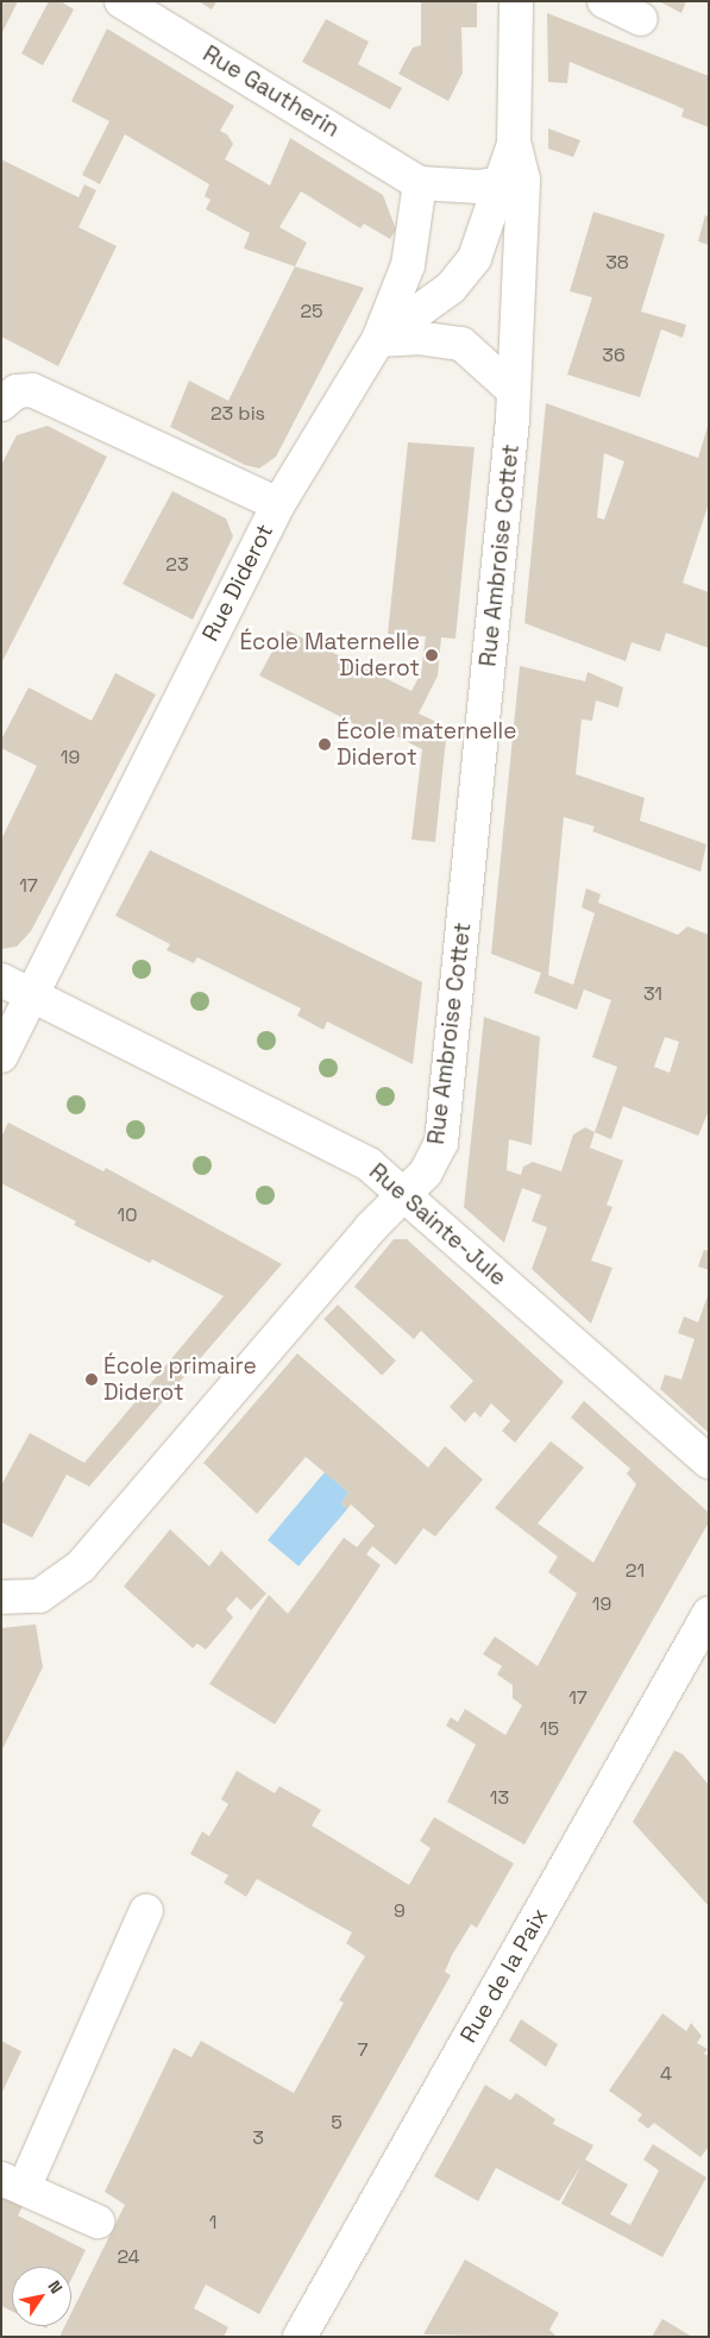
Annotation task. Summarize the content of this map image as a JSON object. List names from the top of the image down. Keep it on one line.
{"streets":{"street":["Rue Gautherin","Rue Ambroise Cottet","Rue Diderot","Rue Sainte-Jule","Rue de la Paix"]},"crossings":[["Rue Gautherin","Rue Ambroise Cottet"],["Rue Gautherin","Rue Diderot"],["Rue Ambroise Cottet","Rue Diderot"],["Rue Ambroise Cottet","Rue Sainte-Jule"],["Rue Diderot","Rue Sainte-Jule"]],"places":["École Maternelle Diderot","École maternelle Diderot","École primaire Diderot"],"house_numbers":["38","25","36","23 bis","23","19","17","31","10","21","19","17","15","13","9","7","4","5","3","1","24"],"north":"top right"}
